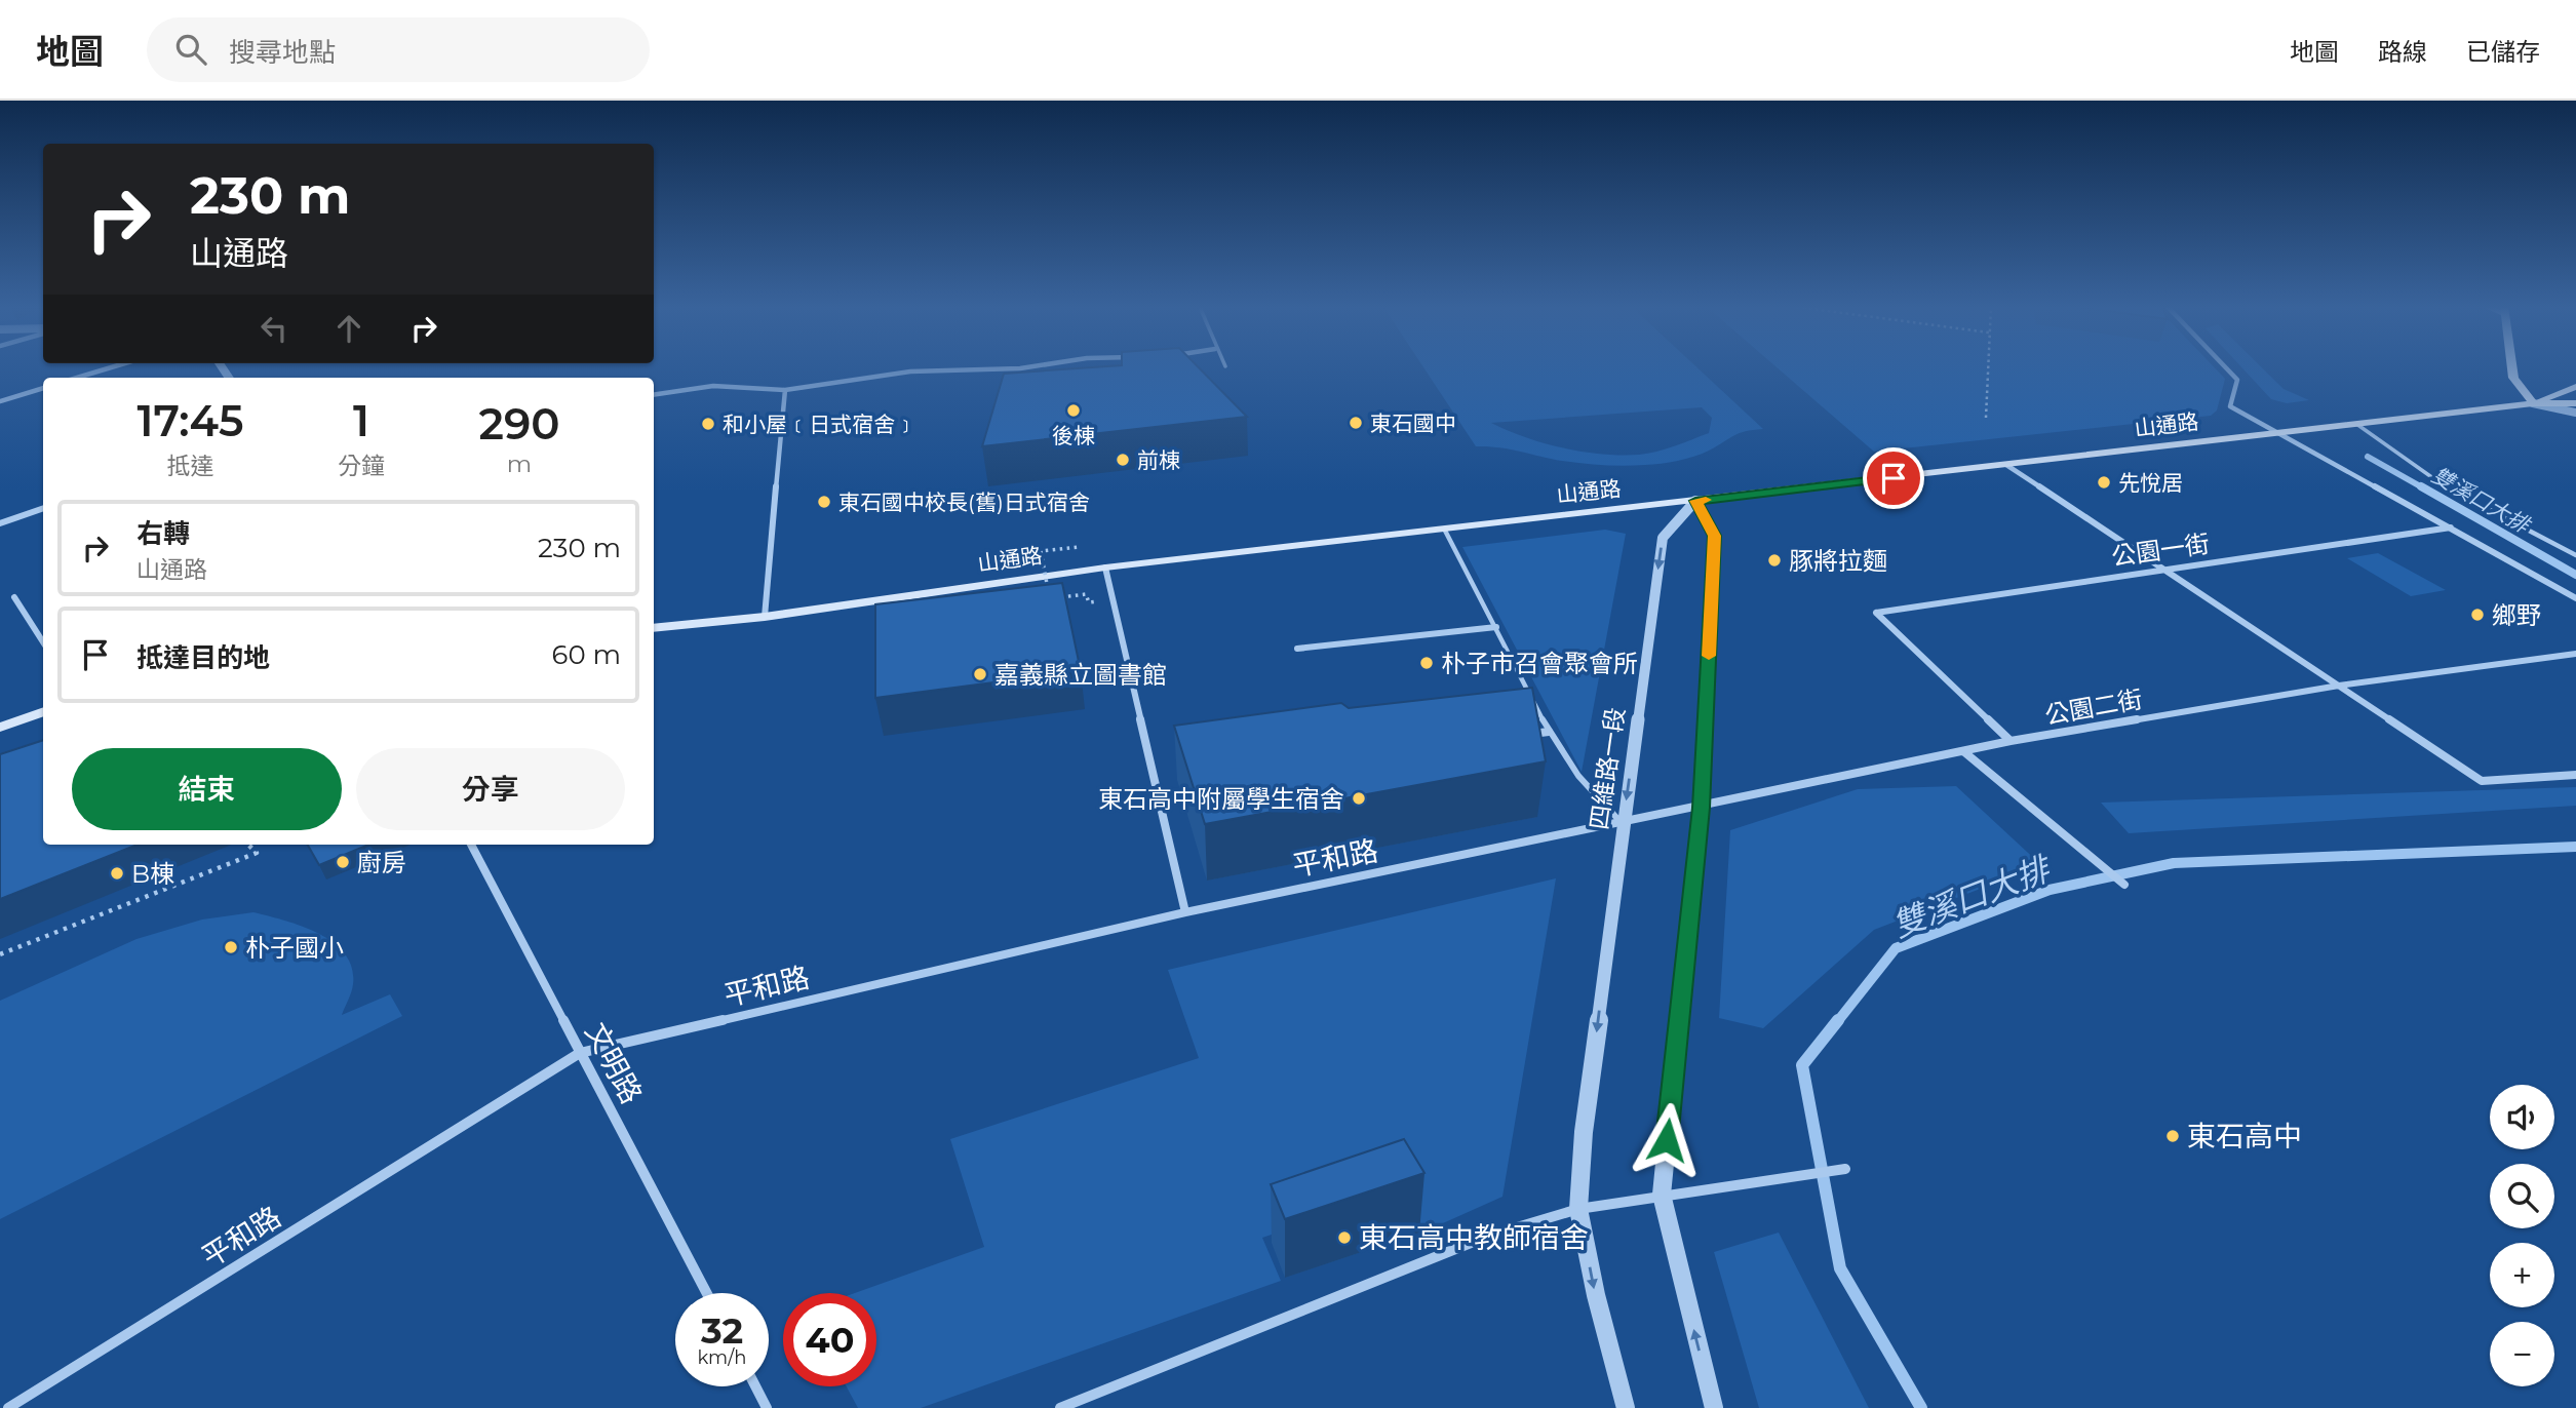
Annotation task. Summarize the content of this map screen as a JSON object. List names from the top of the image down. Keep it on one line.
{"streets":{"main road":["山通路"],"street":["公園一街","公園二街","四維路一段","平和路","文明路"]},"crossings":[["山通路","四維路一段"],["公園一街","公園二街"],["公園二街","四維路一段"],["公園二街","平和路"],["四維路一段","平和路"],["平和路","文明路"]],"water":["雙溪口大排"],"places":["後棟","東石國中","和小屋﹝日式宿舍﹞","前棟","先悅居","東石國中校長(舊)日式宿舍","豚將拉麵","鄉野","朴子市召會聚會所","嘉義縣立圖書館","東石高中附屬學生宿舍","廚房","B棟","朴子國小","東石高中","東石高中教師宿舍"],"page":{"header":"地圖","search":"搜尋地點","nav":["地圖","路線","已儲存"],"turn":["230 m","山通路"],"eta":["17:45","抵達","1","分鐘","290","m"],"list":[{"name":"右轉","note":"山通路","value":"230 m"},{"name":"抵達目的地","value":"60 m"}],"buttons":["結束","分享"],"map_buttons":["+","−"],"speed":"32 km/h","limit":"40"}}
